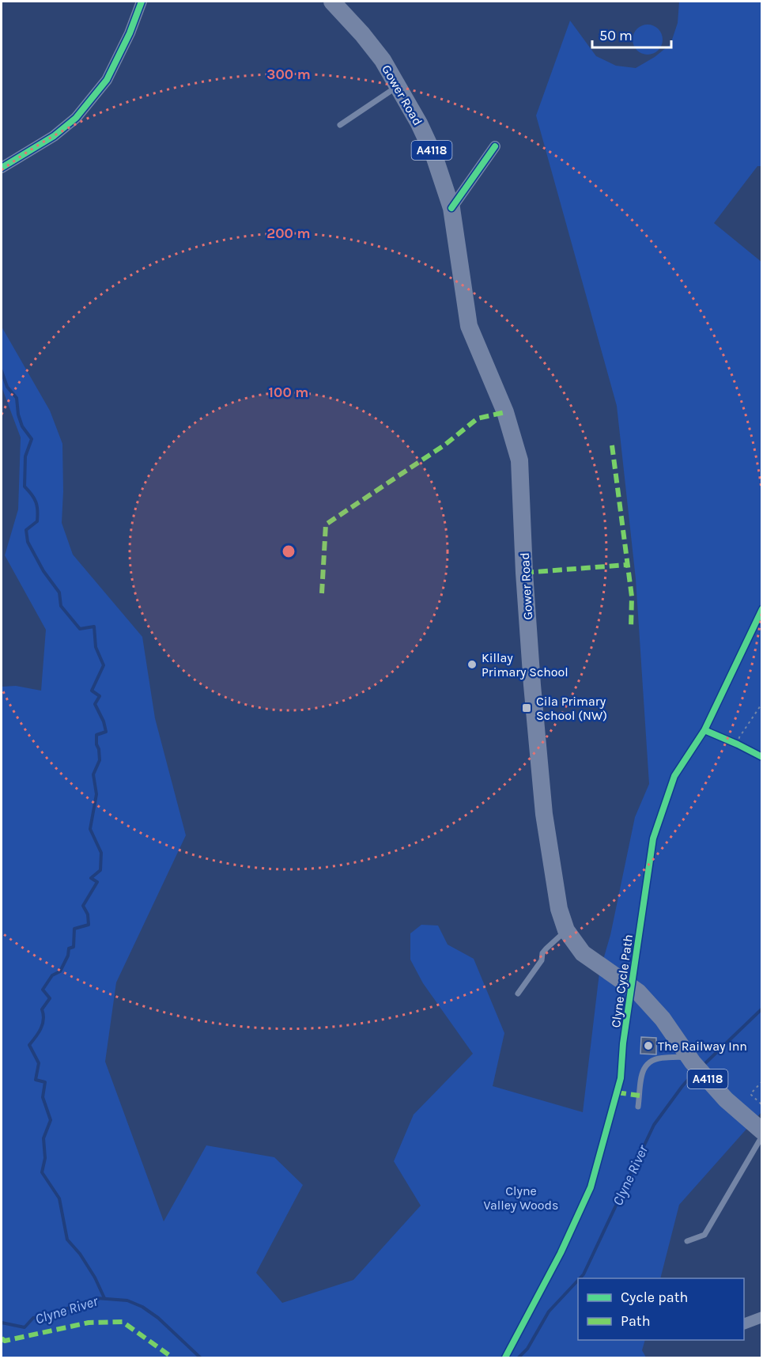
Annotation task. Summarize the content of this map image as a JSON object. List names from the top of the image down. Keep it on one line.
{"streets":{"main road":["Gower Road","A4118"],"cycle path":["Clyne Cycle Path"]},"water":["Clyne River"],"parks":["Clyne Valley Woods"],"places":{"other":["Killay Primary School","The Railway Inn"],"transit":["Cila Primary School (NW)"]},"legend":["Cycle path","Path"],"scale_bar":"50 m","rings":["300 m","200 m","100 m"]}
